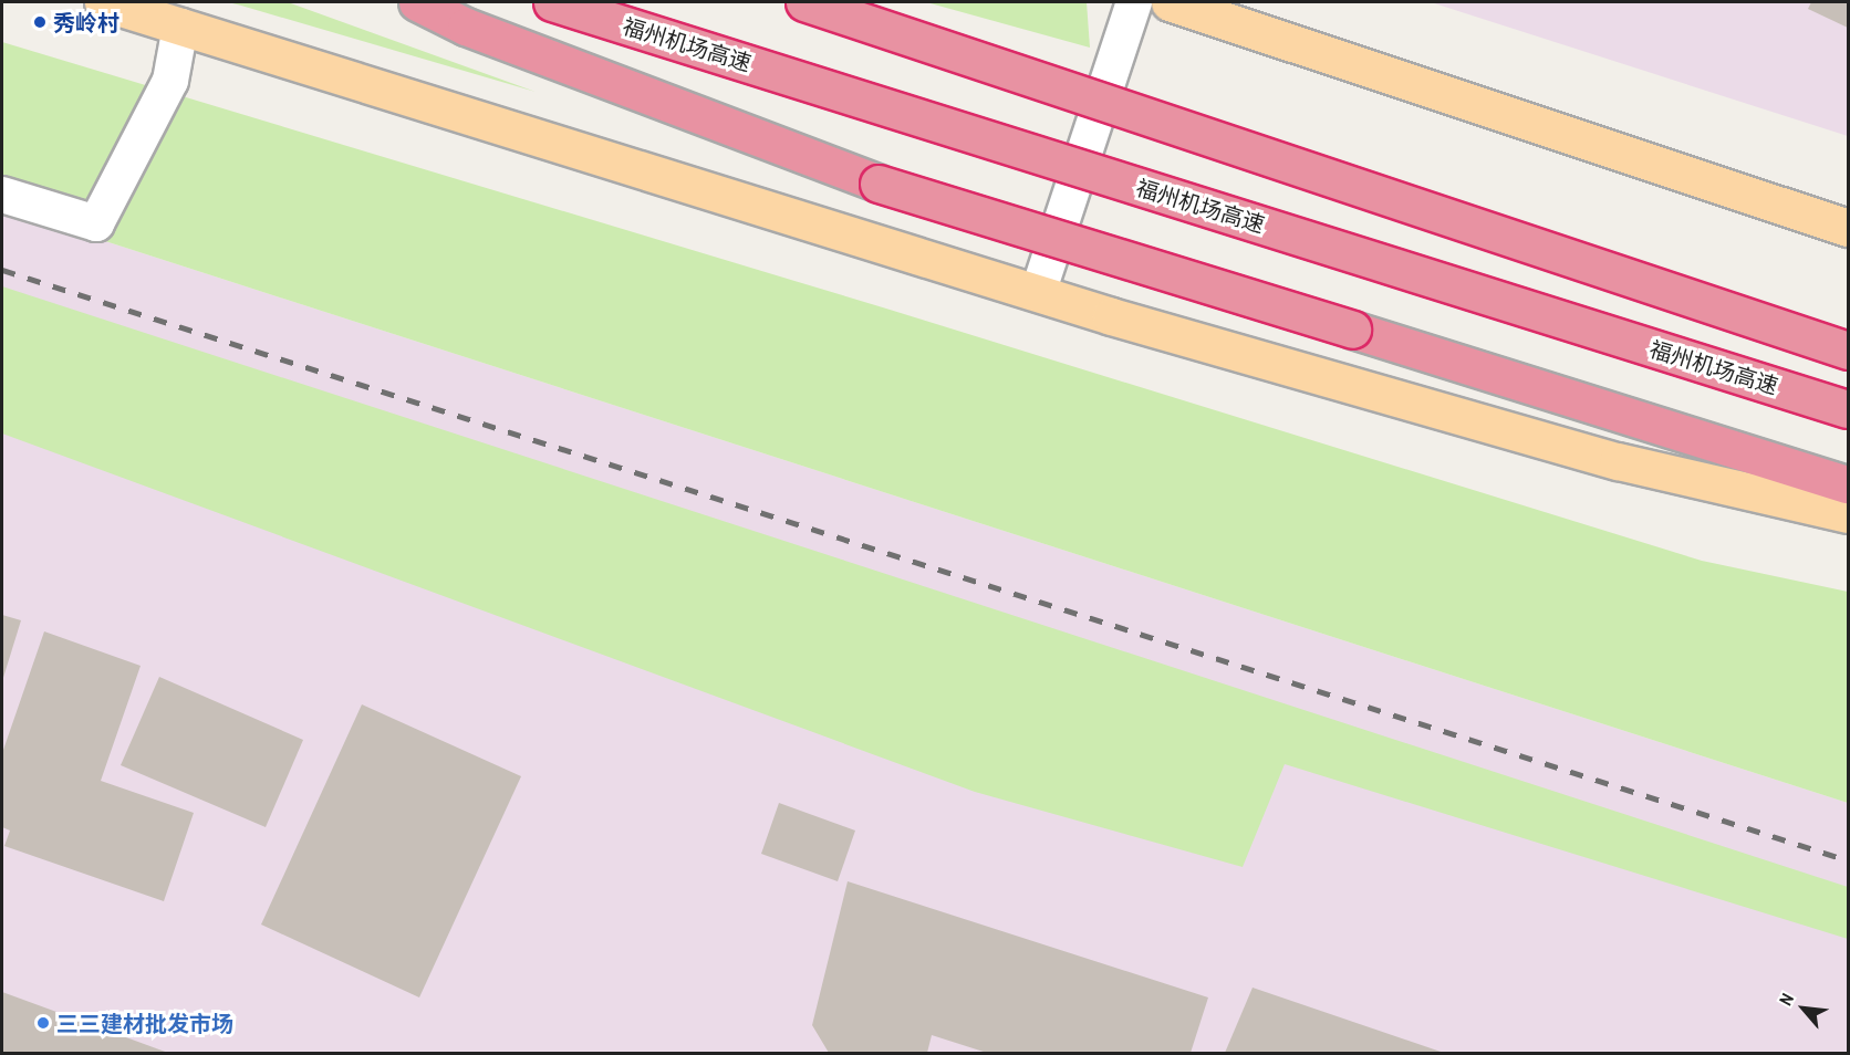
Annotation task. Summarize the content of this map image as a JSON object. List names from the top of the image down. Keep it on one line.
{"streets":{"highway":["福州机场高速"]},"places":["秀岭村","三三建材批发市场"],"north":"top left"}
